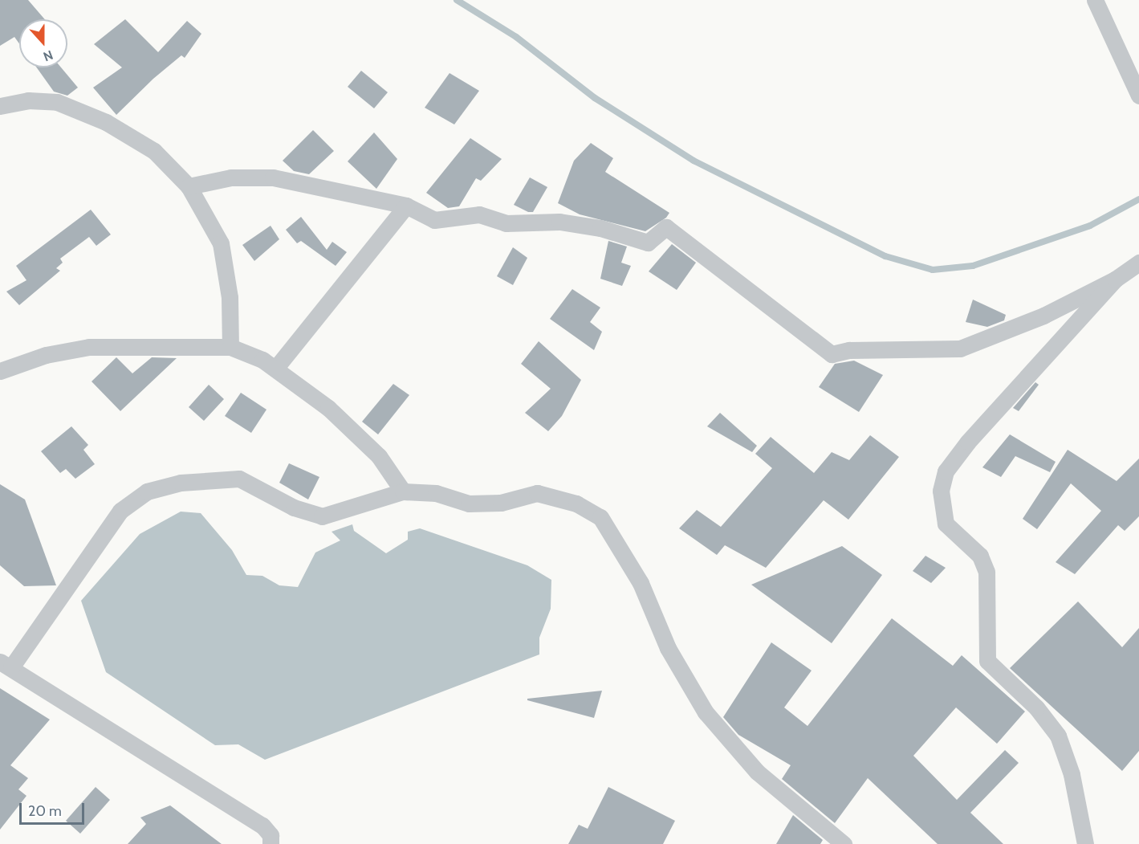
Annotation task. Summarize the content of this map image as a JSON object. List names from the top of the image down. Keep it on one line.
{"scale_bar":"20 m","north":"bottom"}
